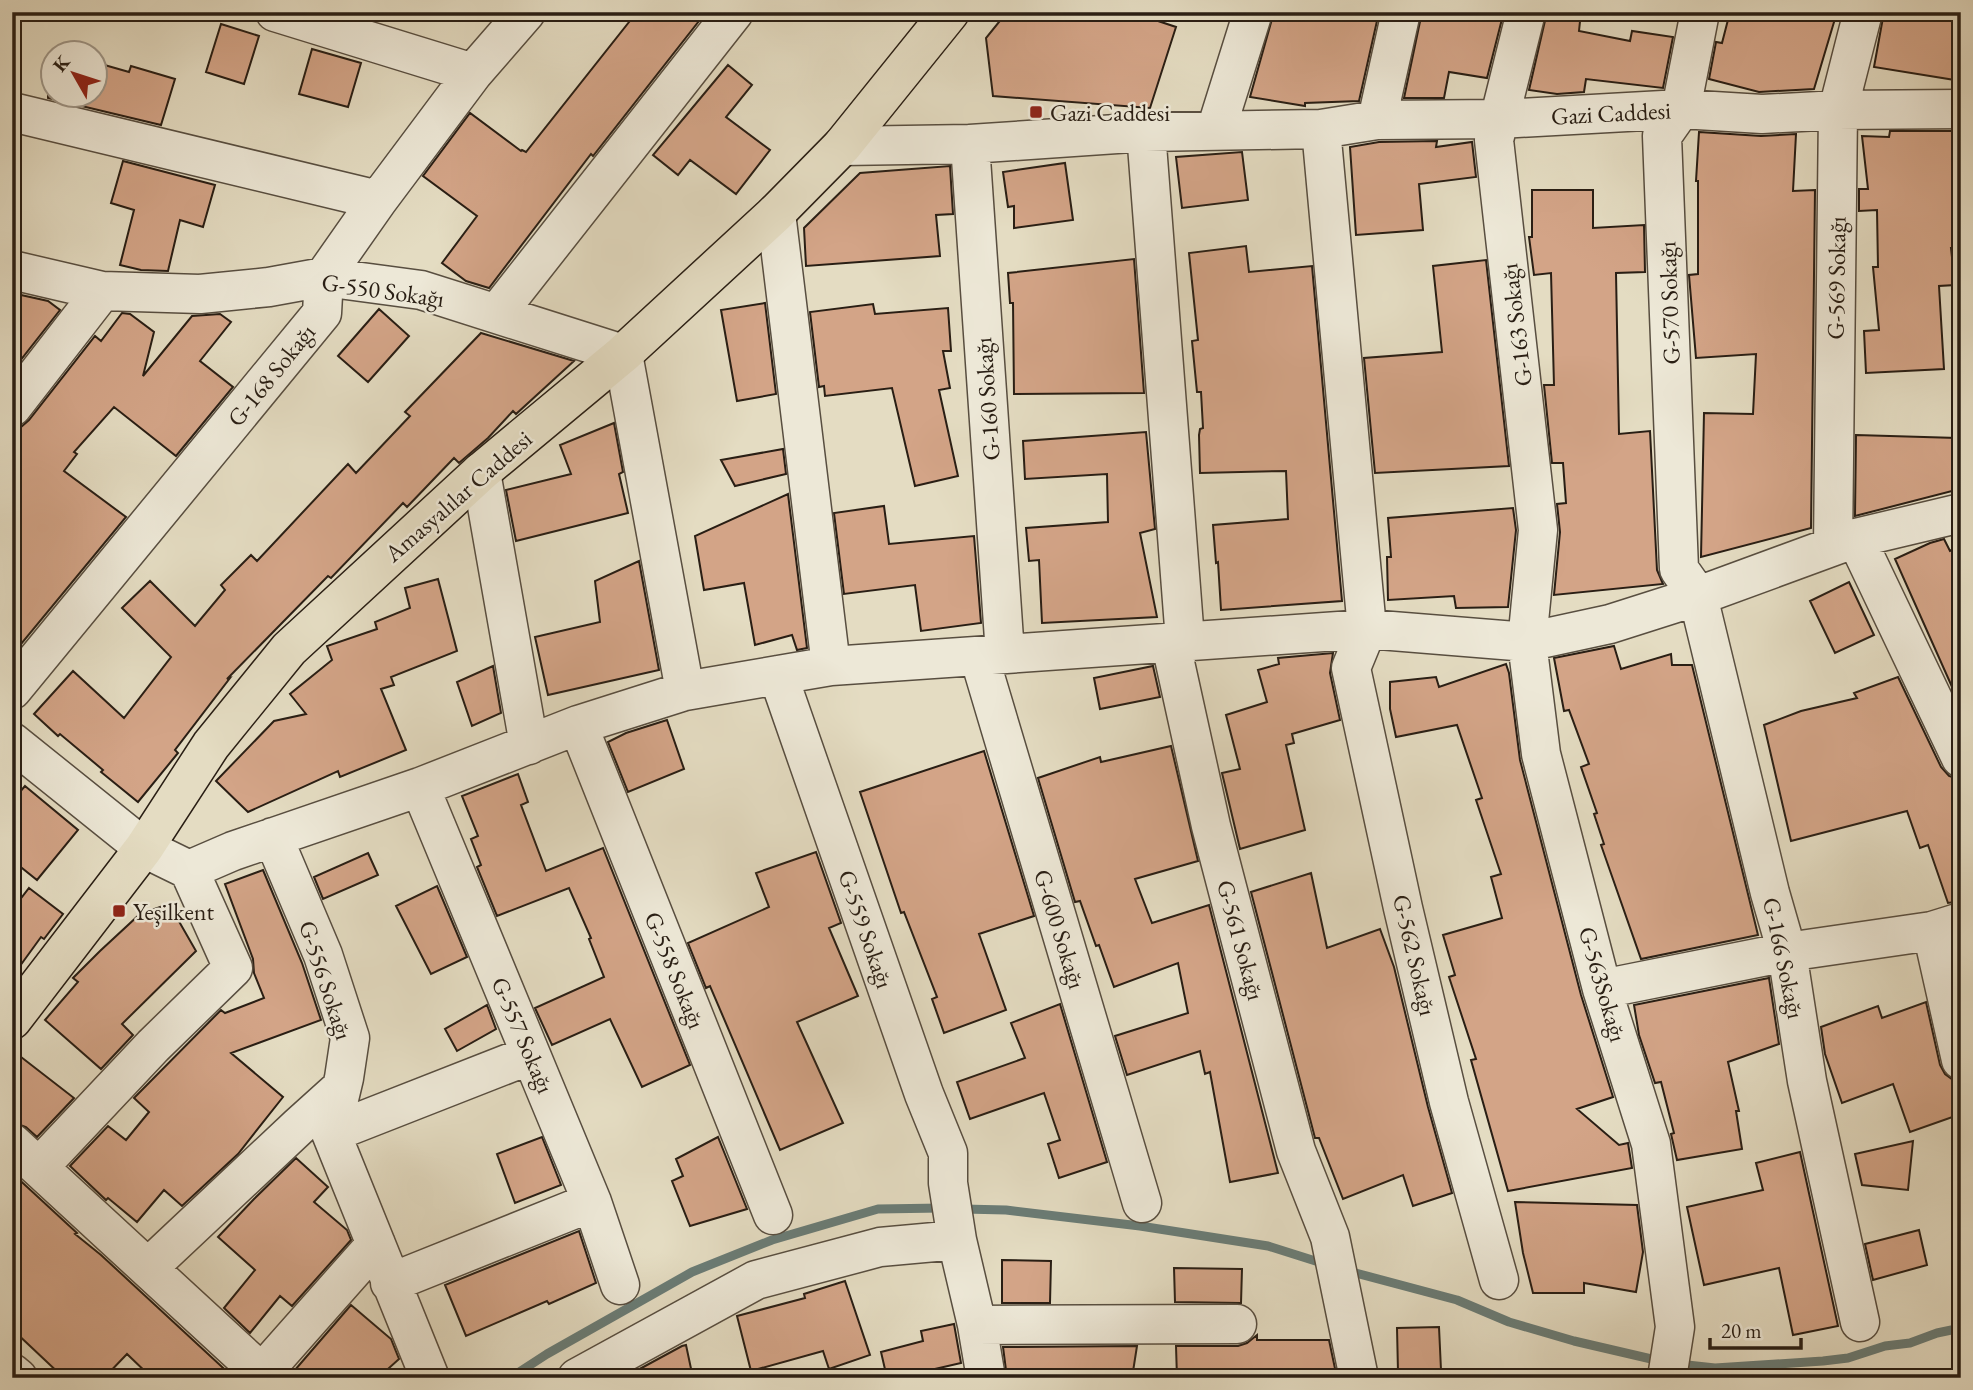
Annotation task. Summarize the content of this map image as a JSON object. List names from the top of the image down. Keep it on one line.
{"streets":{"main road":["Amasyalılar Caddesi"],"street":["Gazi Caddesi","G-569 Sokağı","G-550 Sokağı","G-570 Sokağı","G-163 Sokağı","G-168 Sokağı","G-160 Sokağı","G-559 Sokağı","G-600 Sokağı","G-561 Sokağı","G-562 Sokağı","G-166 Sokağı","G-558 Sokağı","G-556 Sokağı","G-563Sokağı","G-557 Sokağı"]},"crossings":[["Gazi Caddesi","G-569 Sokağı"],["Gazi Caddesi","G-570 Sokağı"],["Gazi Caddesi","G-163 Sokağı"],["Gazi Caddesi","G-160 Sokağı"],["Gazi Caddesi","Amasyalılar Caddesi"],["Gazi Caddesi","G-561 Sokağı"],["G-550 Sokağı","G-168 Sokağı"],["G-550 Sokağı","Amasyalılar Caddesi"],["G-570 Sokağı","G-166 Sokağı"],["G-163 Sokağı","G-563Sokağı"],["G-160 Sokağı","G-600 Sokağı"]],"places":{"transit":["Gazi Caddesi","Yeşilkent"]},"scale_bar":"20 m","north":"top left"}
